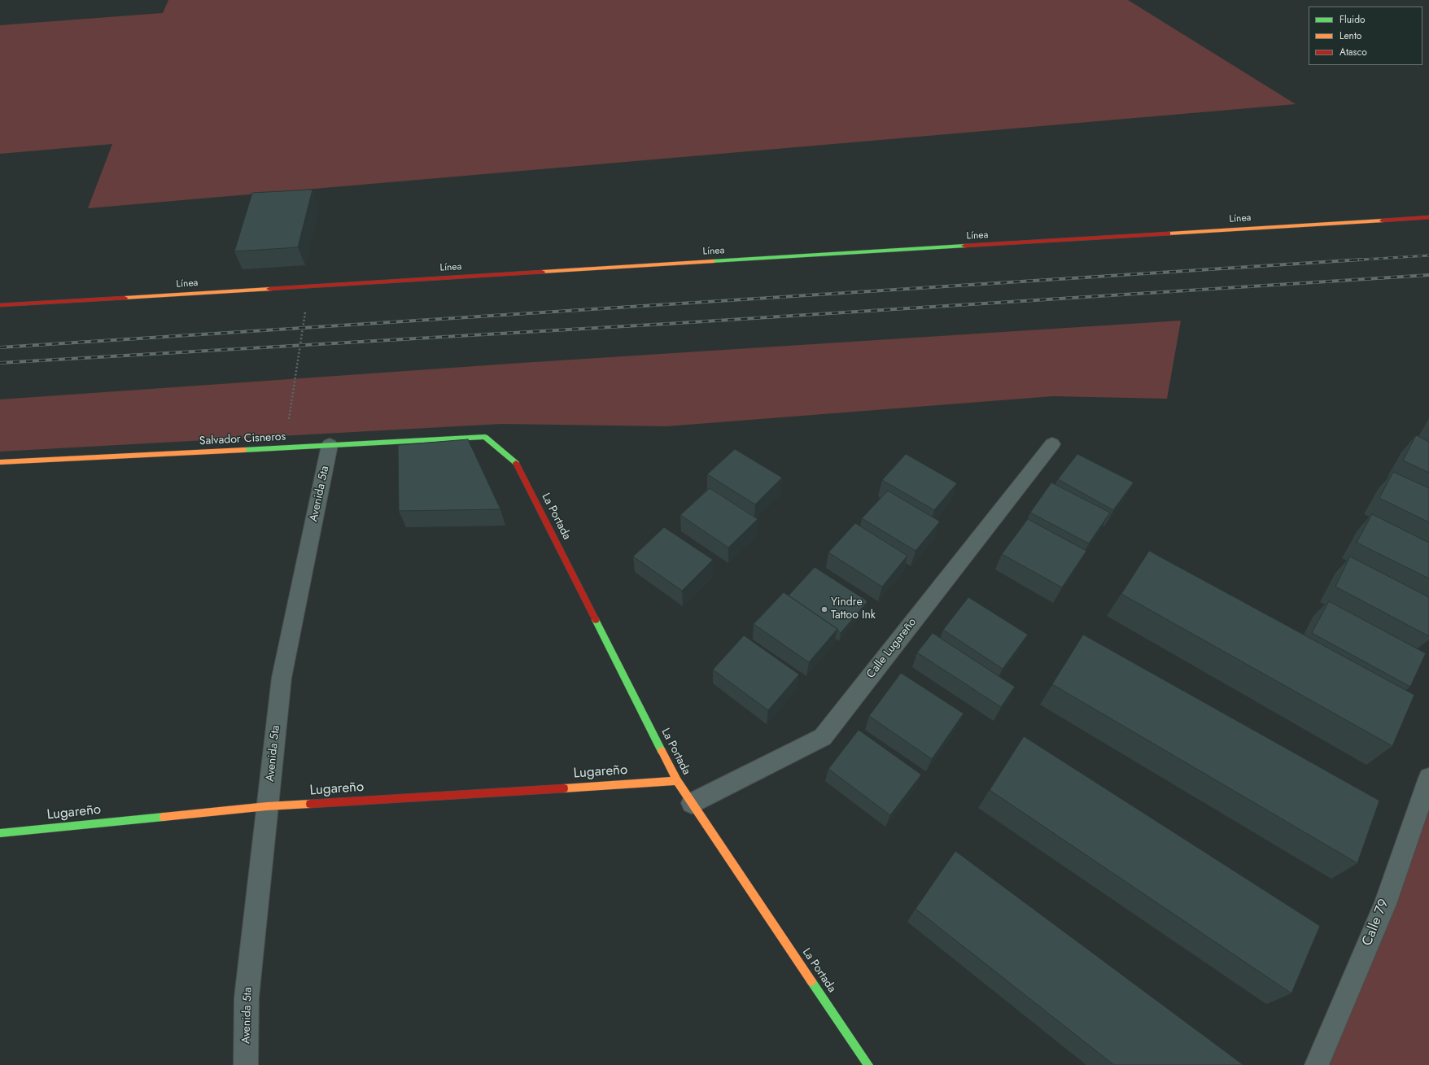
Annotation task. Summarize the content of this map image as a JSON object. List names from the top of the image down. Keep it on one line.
{"streets":{"street":["Línea","Salvador Cisneros","Avenida 5ta","La Portada","Calle Lugareño","Lugareño","Calle 79"]},"crossings":[["Salvador Cisneros","Avenida 5ta"],["Salvador Cisneros","La Portada"],["Avenida 5ta","Lugareño"],["La Portada","Calle Lugareño"],["La Portada","Lugareño"]],"places":["Yindre Tattoo Ink"],"legend":["Fluido","Lento","Atasco"]}
